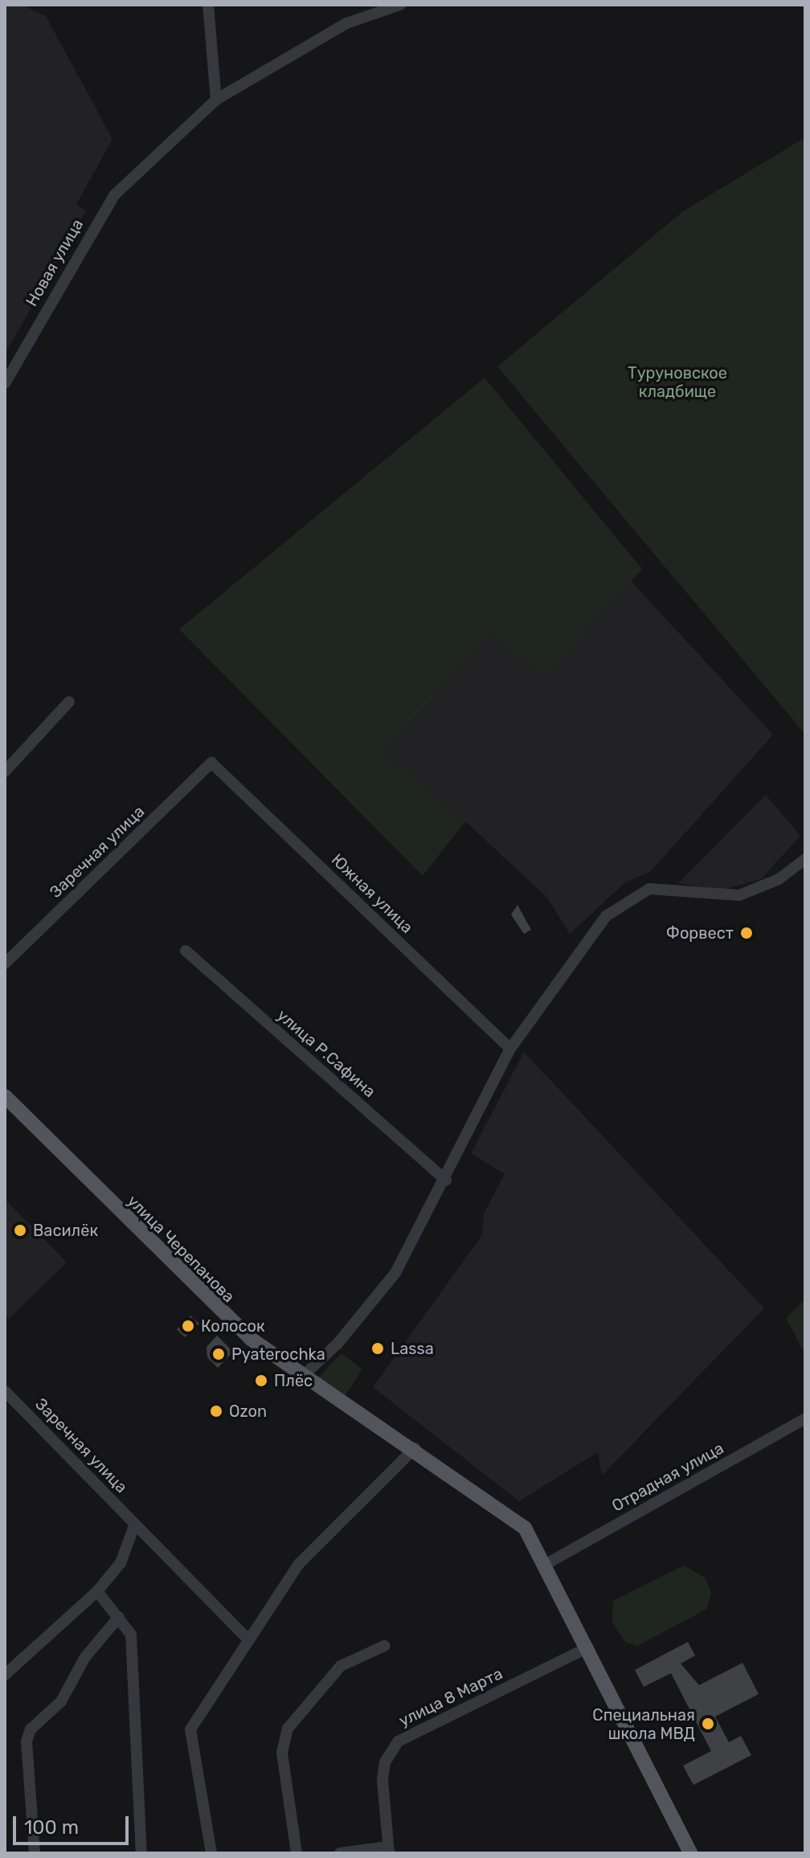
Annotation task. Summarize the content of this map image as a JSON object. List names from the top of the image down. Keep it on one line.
{"streets":{"main road":["улица Черепанова"],"street":["Новая улица","Заречная улица","Южная улица","улица Р.Сафина","Отрадная улица","улица 8 Марта"]},"crossings":[["Заречная улица","Южная улица"],["улица Черепанова","Отрадная улица"],["улица Черепанова","улица 8 Марта"]],"parks":["Туруновское кладбище"],"places":["Форвест","Василёк","Колосок","Lassa","Pyaterochka","Плёс","Ozon","Специальная школа МВД"],"scale_bar":"100 m"}
